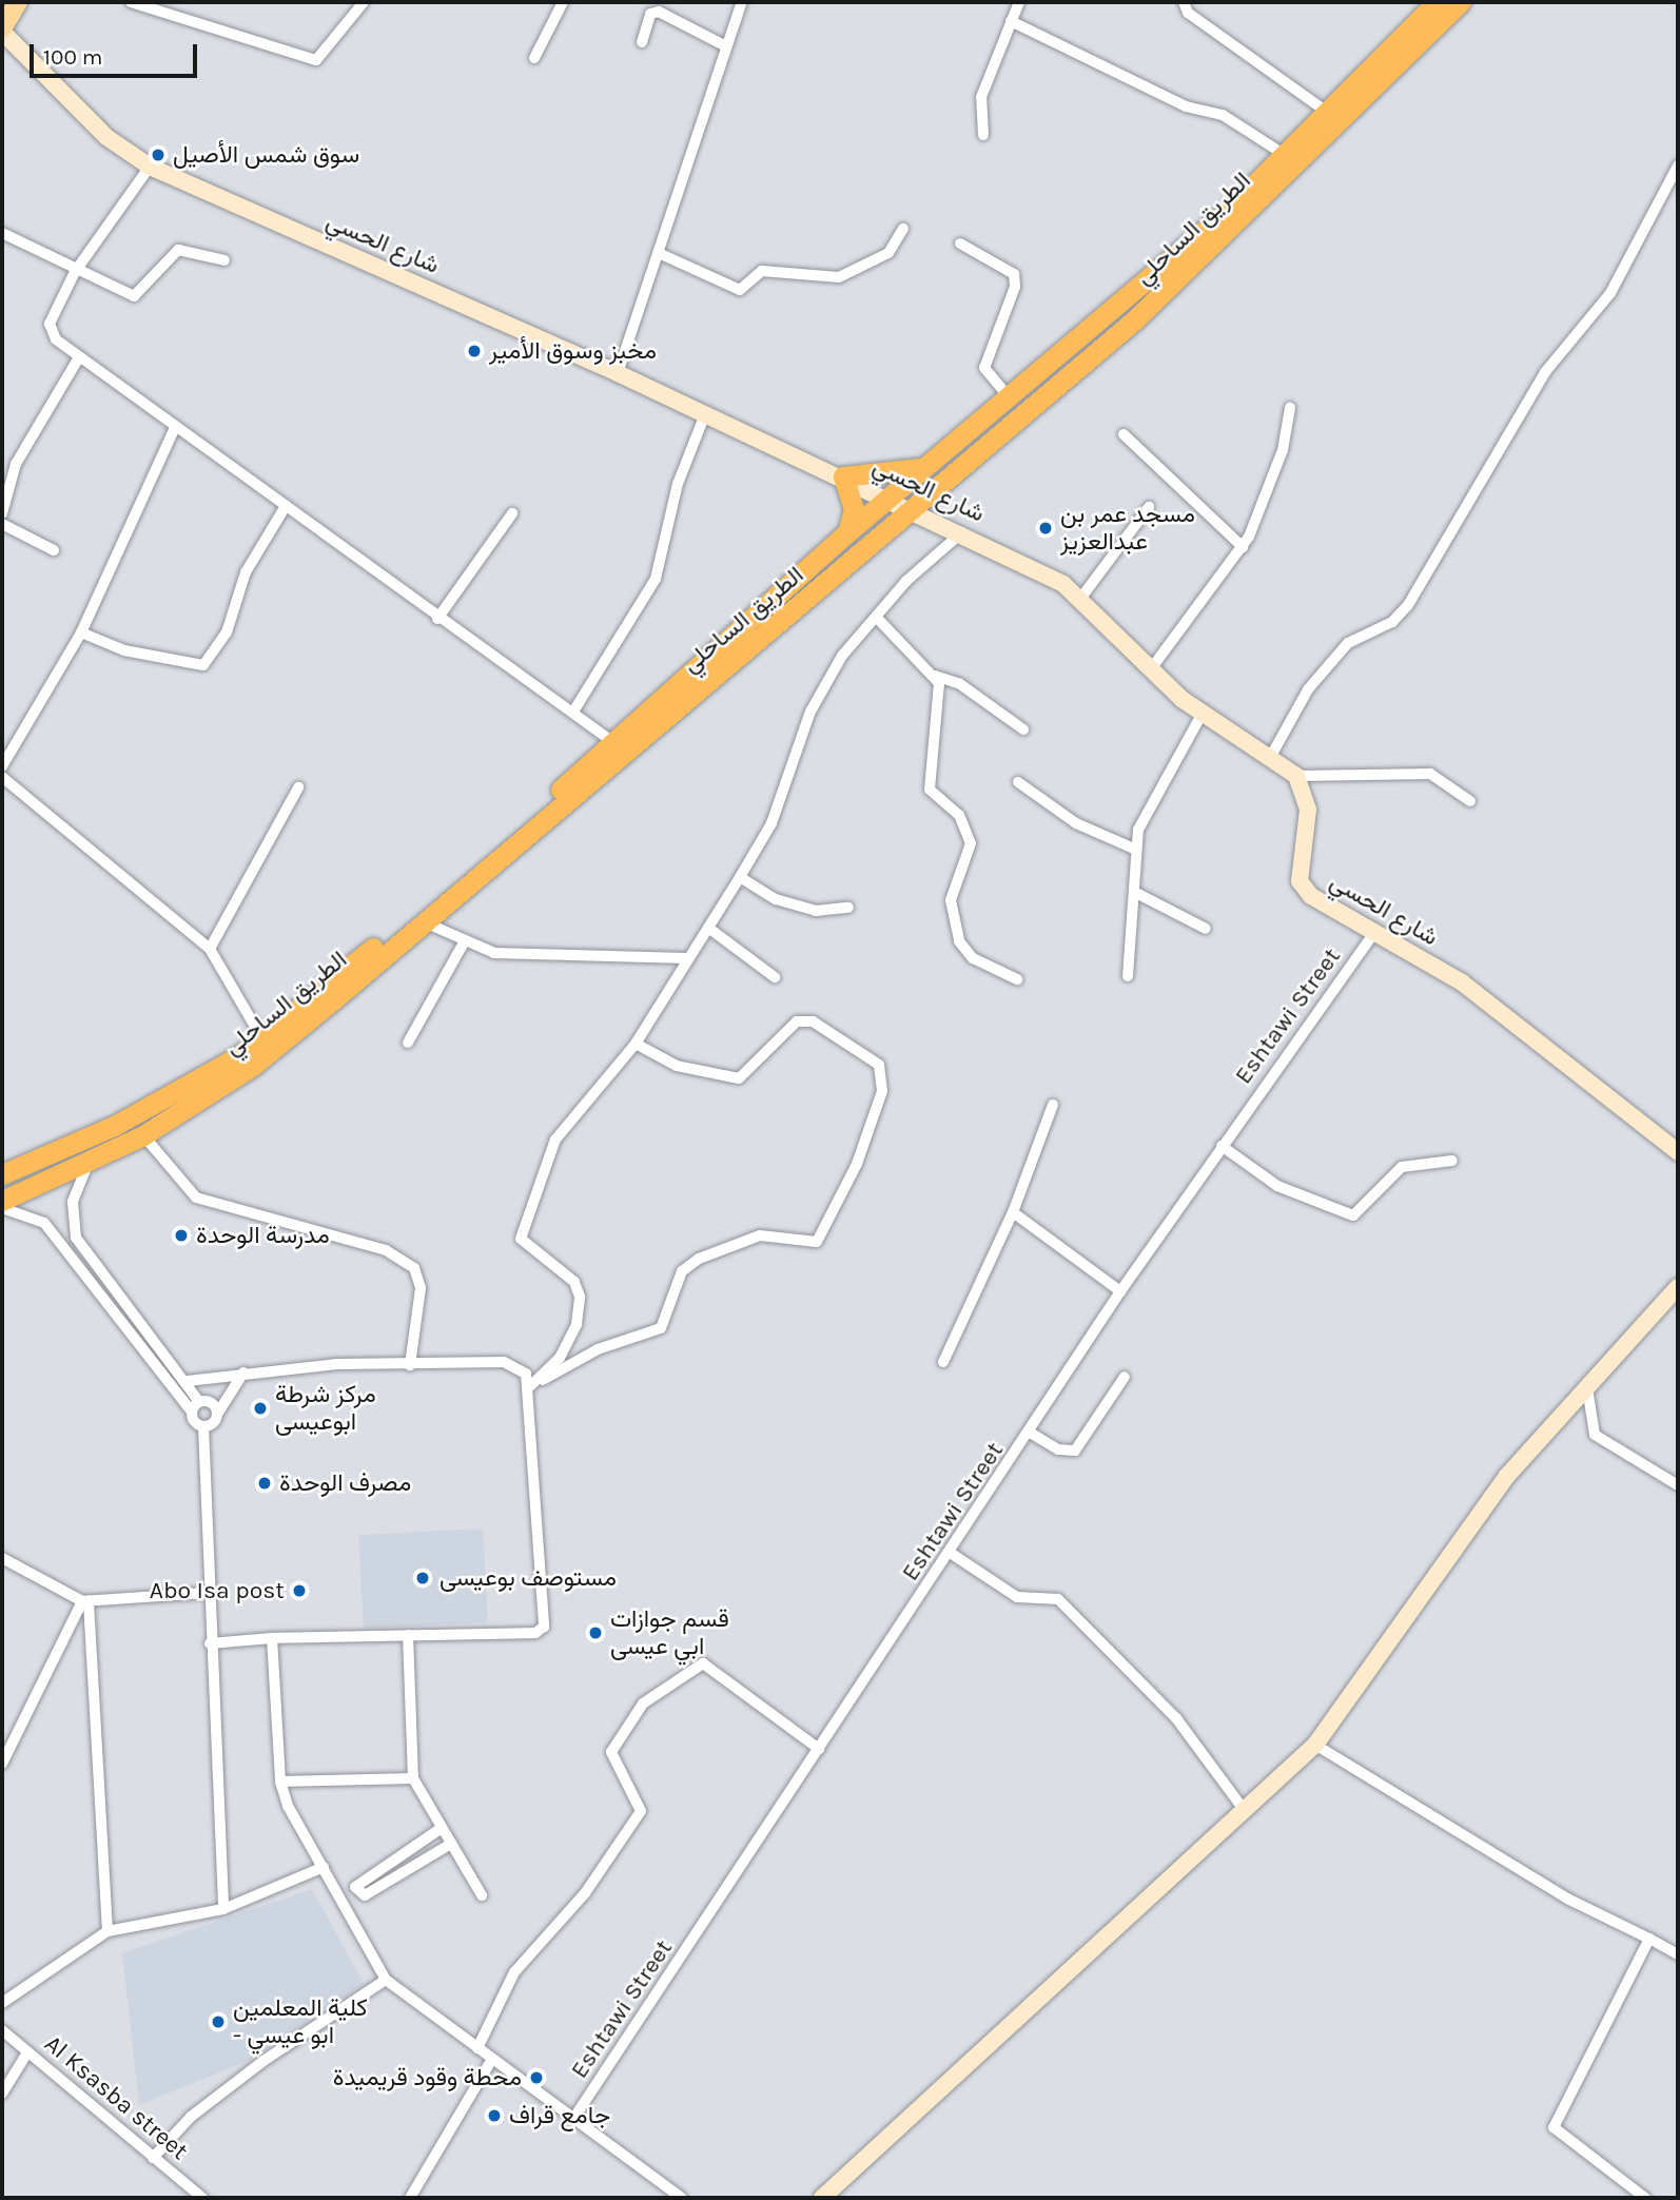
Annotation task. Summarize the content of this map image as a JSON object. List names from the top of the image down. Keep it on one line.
{"streets":{"highway":["الطريق الساحلي"],"street":["شارع الحسي","Eshtawi Street","Al Ksasba street"]},"crossings":[["الطريق الساحلي","شارع الحسي"],["شارع الحسي","Eshtawi Street"]],"places":["سوق شمس الأصيل","مخبز وسوق الأمير","مسجد عمر بن عبدالعزيز","مدرسة الوحدة","مركز شرطة ابوعيسى","مصرف الوحدة","مستوصف بوعيسى","Abo Isa post","قسم جوازات ابي عيسى","كلية المعلمين - ابو عيسي","محطة وقود قريميدة","جامع قراف"],"scale_bar":"100 m"}
